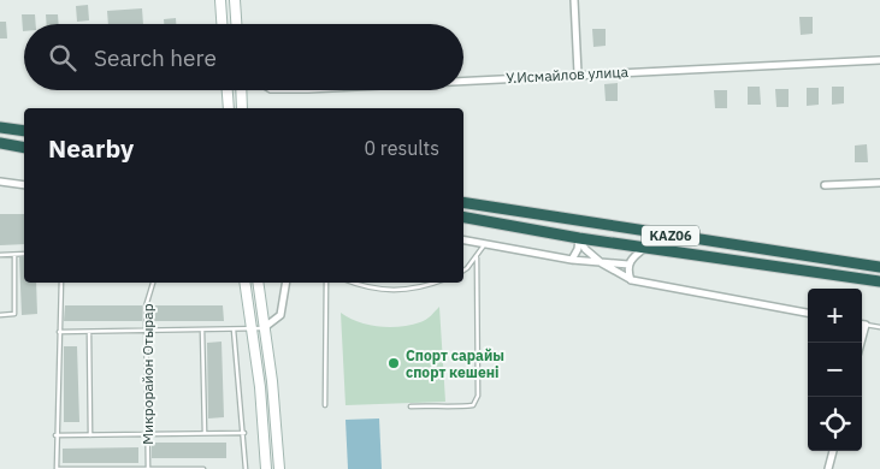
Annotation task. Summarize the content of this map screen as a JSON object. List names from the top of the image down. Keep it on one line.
{"streets":{"highway":["KАZ06"],"street":["У.Исмайлов улица"],"lane":["Микрорайон Отырар"]},"places":["Спорт сарайы спорт кешені"],"page":{"search":"Search here","heading":["Nearby","0 results"],"map_buttons":["+","−"]}}
